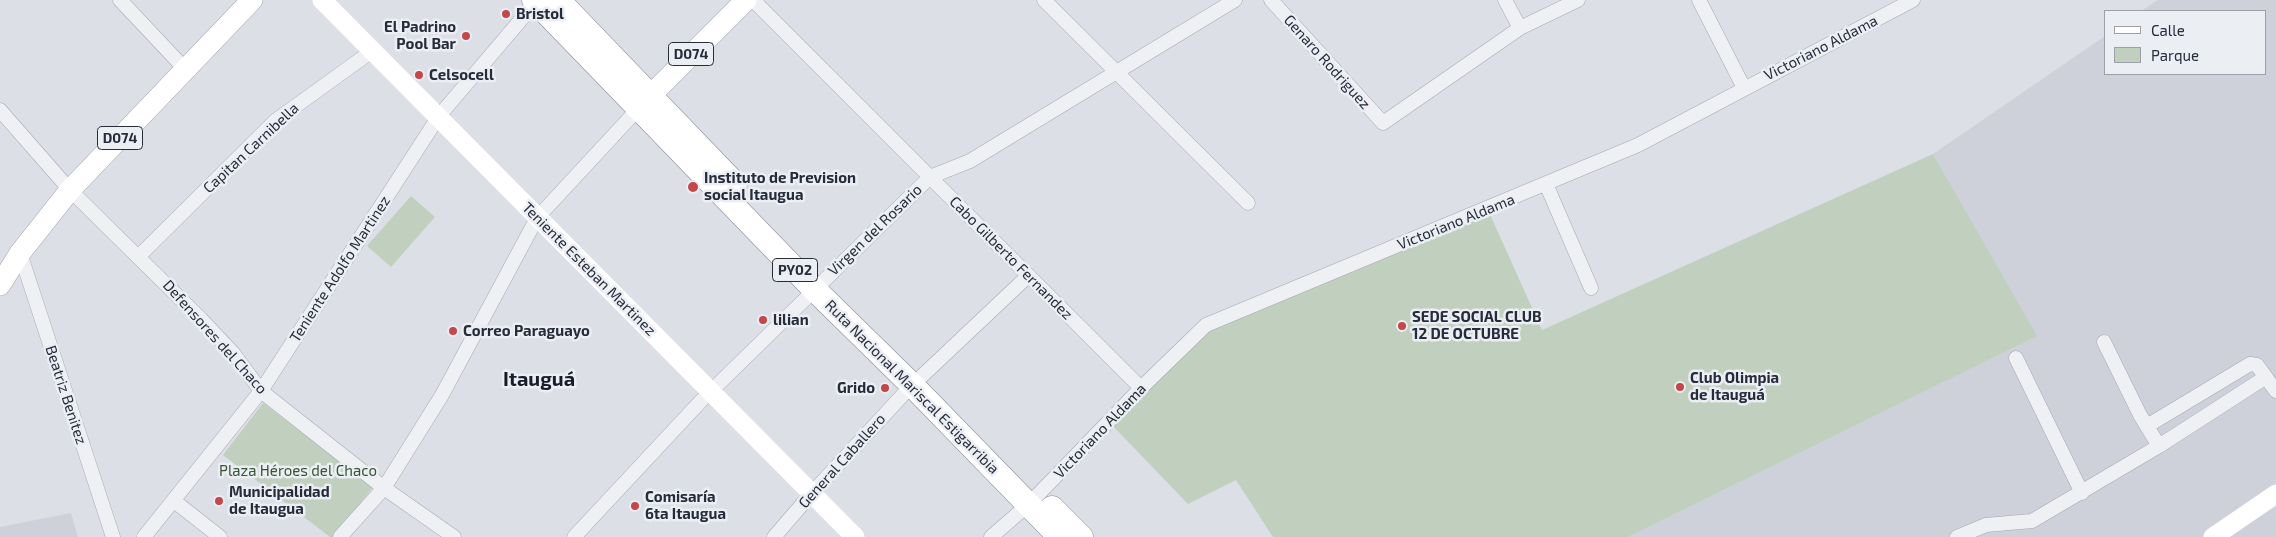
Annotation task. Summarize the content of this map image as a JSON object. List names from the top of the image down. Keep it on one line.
{"streets":{"highway":["PY02","Ruta Nacional Mariscal Estigarribia"],"main road":["D074"],"street":["Victoriano Aldama","Genaro Rodriguez","Capitan Carnibella","Virgen del Rosario","Cabo Gilberto Fernandez","Teniente Adolfo Martinez","Teniente Esteban Martinez","Defensores del Chaco","Beatriz Benitez","General Caballero"]},"crossings":[["Victoriano Aldama","Cabo Gilberto Fernandez"],["Victoriano Aldama","Ruta Nacional Mariscal Estigarribia"],["D074","Defensores del Chaco"],["D074","Ruta Nacional Mariscal Estigarribia"],["D074","Beatriz Benitez"],["Capitan Carnibella","Teniente Esteban Martinez"],["Capitan Carnibella","Defensores del Chaco"],["Virgen del Rosario","Cabo Gilberto Fernandez"],["Virgen del Rosario","Teniente Esteban Martinez"],["Virgen del Rosario","Ruta Nacional Mariscal Estigarribia"],["Cabo Gilberto Fernandez","General Caballero"],["Teniente Adolfo Martinez","Teniente Esteban Martinez"],["Teniente Adolfo Martinez","Defensores del Chaco"],["Teniente Adolfo Martinez","Ruta Nacional Mariscal Estigarribia"],["Teniente Esteban Martinez","General Caballero"],["Ruta Nacional Mariscal Estigarribia","General Caballero"]],"districts":["Itauguá"],"parks":["Plaza Héroes del Chaco"],"places":["Bristol","El Padrino Pool Bar","Celsocell","Instituto de Prevision social Itaugua","lilian","SEDE SOCIAL CLUB 12 DE OCTUBRE","Correo Paraguayo","Club Olimpia de Itauguá","Grido","Municipalidad de Itaugua","Comisaría 6ta Itaugua"],"legend":["Calle","Parque"]}
